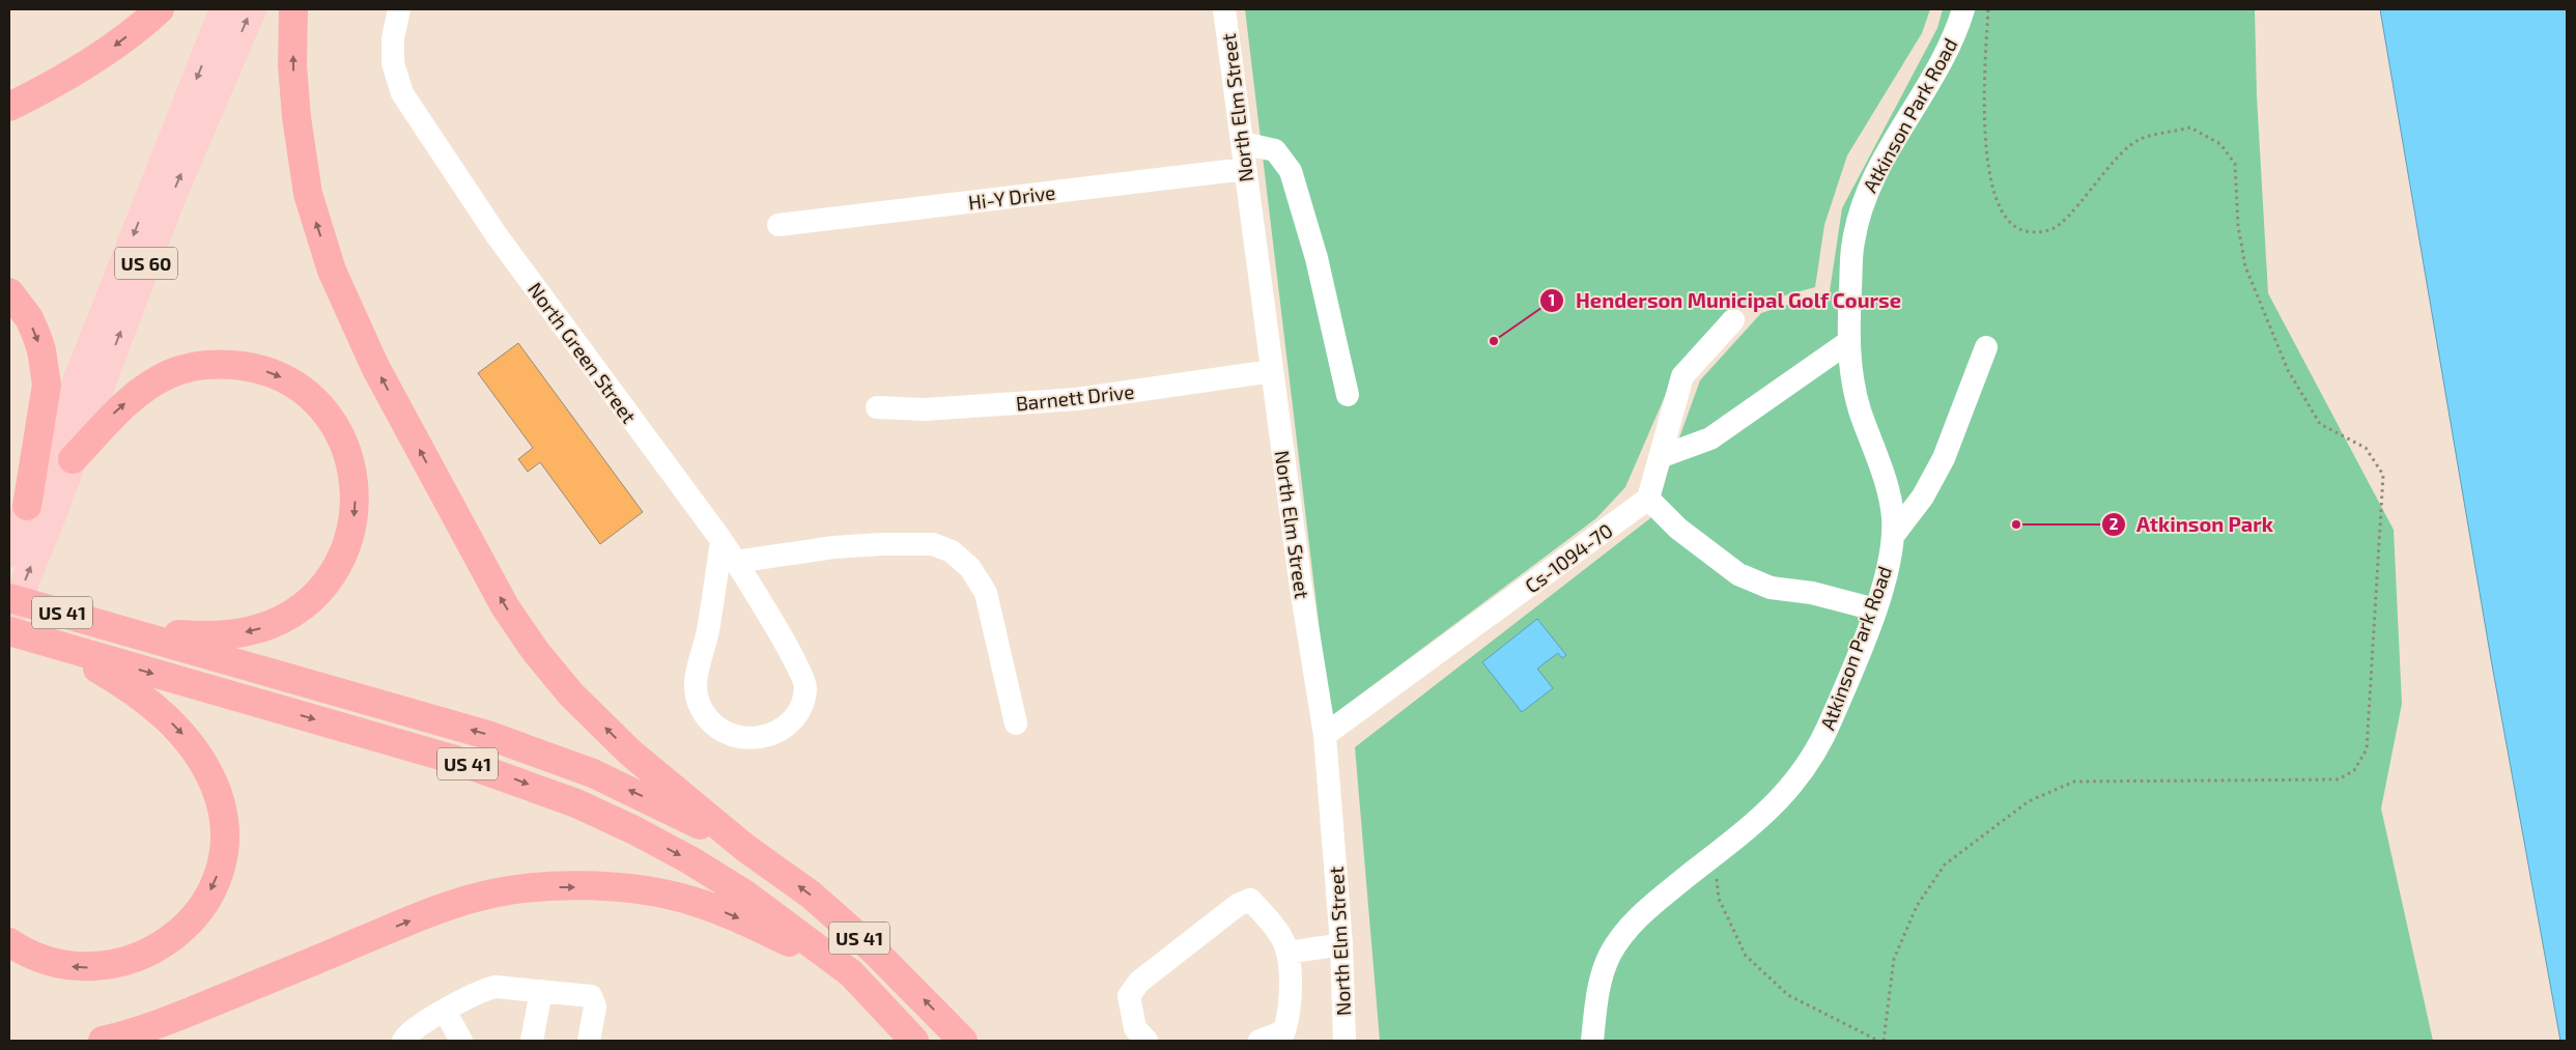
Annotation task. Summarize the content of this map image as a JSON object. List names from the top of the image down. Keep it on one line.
{"streets":{"highway":["US 41"],"main road":["US 60"],"street":["North Elm Street","Atkinson Park Road","Hi-Y Drive","North Green Street","Barnett Drive","Cs-1094-70"]},"crossings":[["North Elm Street","Hi-Y Drive"],["North Elm Street","Barnett Drive"],["North Elm Street","Cs-1094-70"]],"places":["Henderson Municipal Golf Course","Atkinson Park"]}
